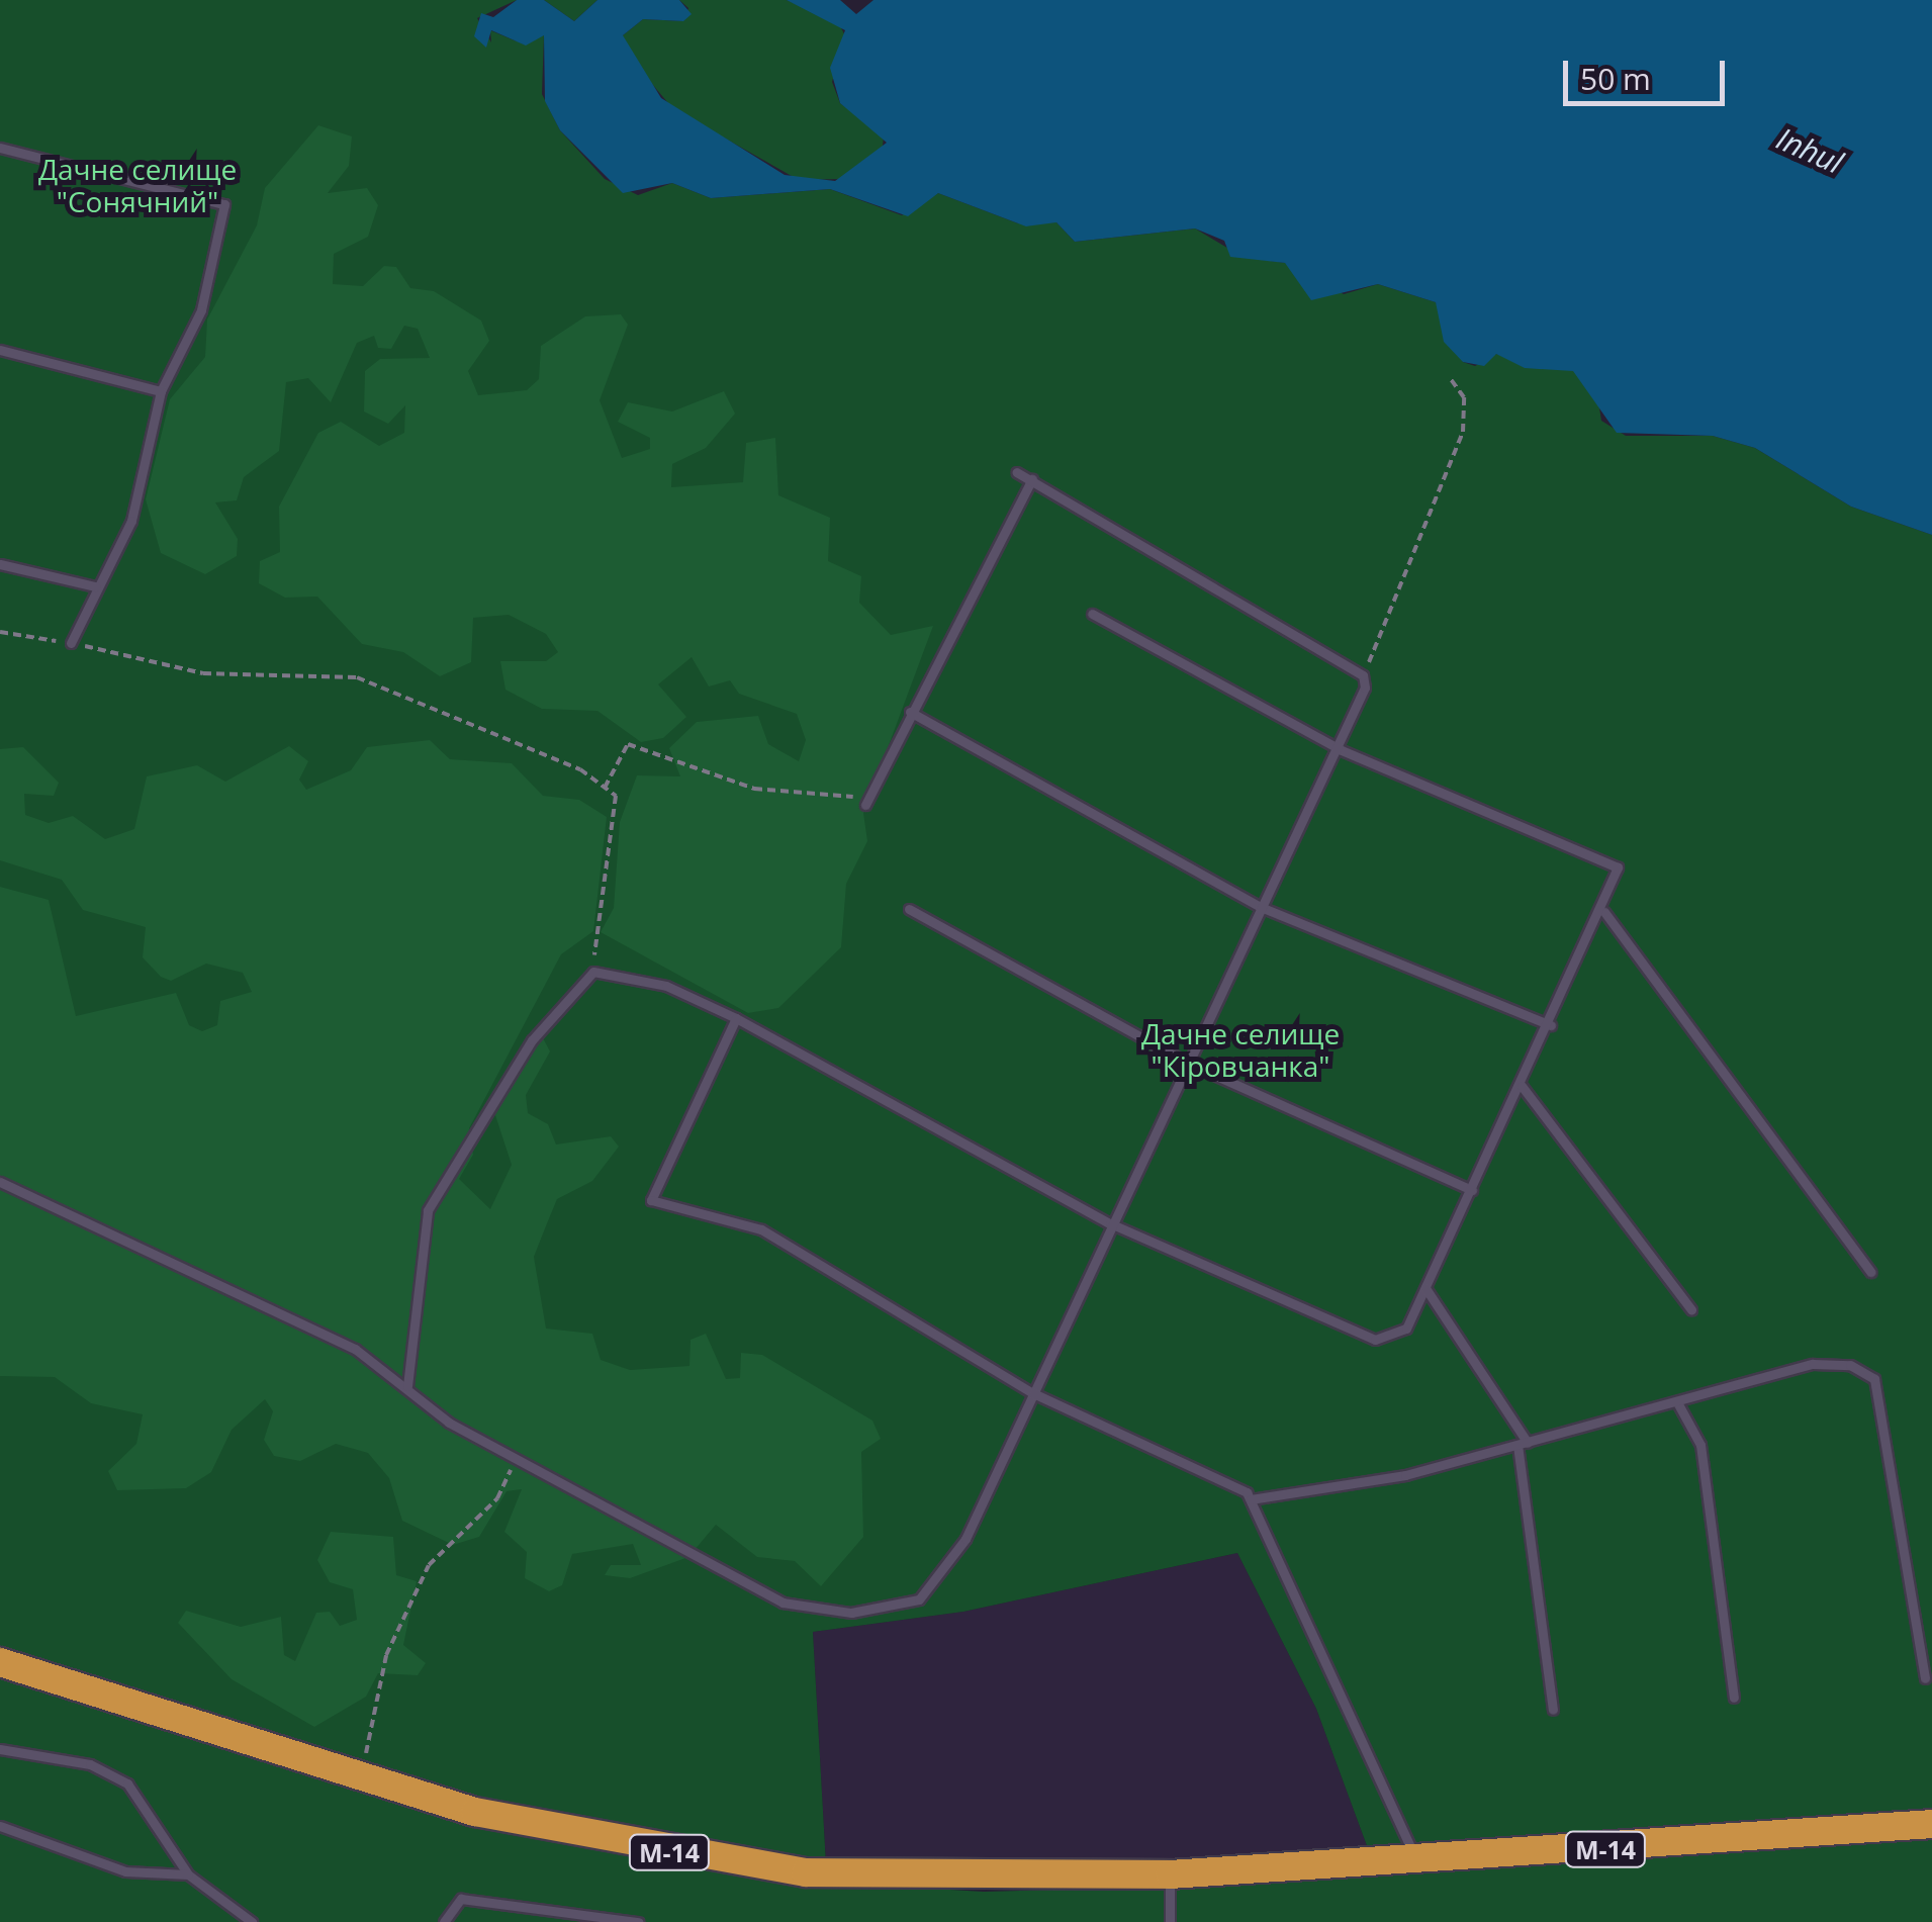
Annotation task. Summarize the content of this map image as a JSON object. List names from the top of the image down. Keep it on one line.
{"streets":{"highway":["М-14"]},"water":["Inhul"],"parks":["Дачне селище \"Сонячний\"","Дачне селище \"Кіровчанка\""],"scale_bar":"50 m"}
